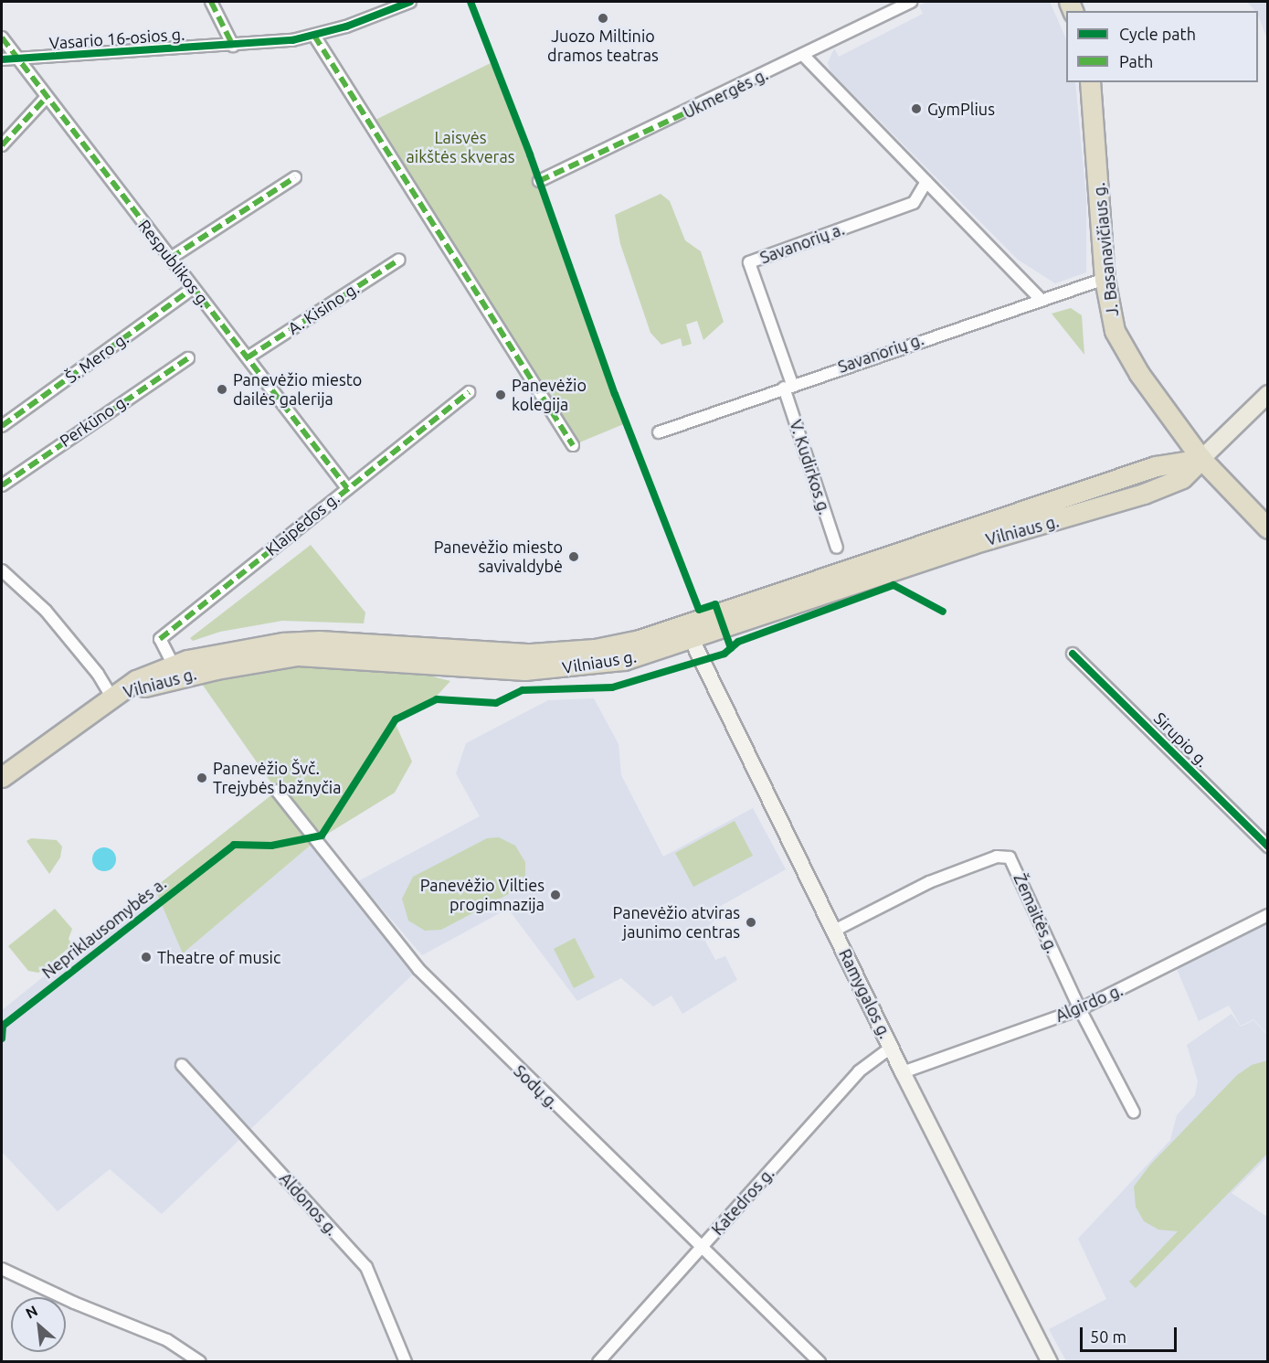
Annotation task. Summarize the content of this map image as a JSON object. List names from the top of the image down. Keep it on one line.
{"streets":{"highway":["J. Basanavičiaus g.","Vilniaus g."],"main road":["Ramygalos g."],"street":["Vasario 16-osios g.","Ukmergės g.","Savanorių a.","Respublikos g.","A. Kisino g.","Savanorių g.","Š. Mero g.","Perkūno g.","V. Kudirkos g.","Klaipėdos g.","Sirupio g.","Žemaitės g.","Algirdo g.","Sodų g.","Katedros g.","Aldonos g."],"cycle path":["Nepriklausomybės a."]},"crossings":[["Vasario 16-osios g.","Respublikos g."],["Savanorių a.","Savanorių g."],["Savanorių a.","V. Kudirkos g."],["J. Basanavičiaus g.","Savanorių g."],["J. Basanavičiaus g.","Vilniaus g."],["Respublikos g.","A. Kisino g."],["Respublikos g.","Š. Mero g."],["Respublikos g.","Klaipėdos g."],["Savanorių g.","V. Kudirkos g."],["Klaipėdos g.","Vilniaus g."],["Vilniaus g.","Ramygalos g."],["Žemaitės g.","Ramygalos g."],["Žemaitės g.","Algirdo g."],["Ramygalos g.","Algirdo g."],["Ramygalos g.","Katedros g."],["Sodų g.","Katedros g."]],"parks":["Laisvės aikštės skveras"],"places":["Juozo Miltinio dramos teatras","GymPlius","Panevėžio miesto dailės galerija","Panevėžio kolegija","Panevėžio miesto savivaldybė","Panevėžio Švč. Trejybės bažnyčia","Panevėžio Vilties progimnazija","Panevėžio atviras jaunimo centras","Theatre of music"],"legend":["Cycle path","Path"],"scale_bar":"50 m","north":"top left"}
